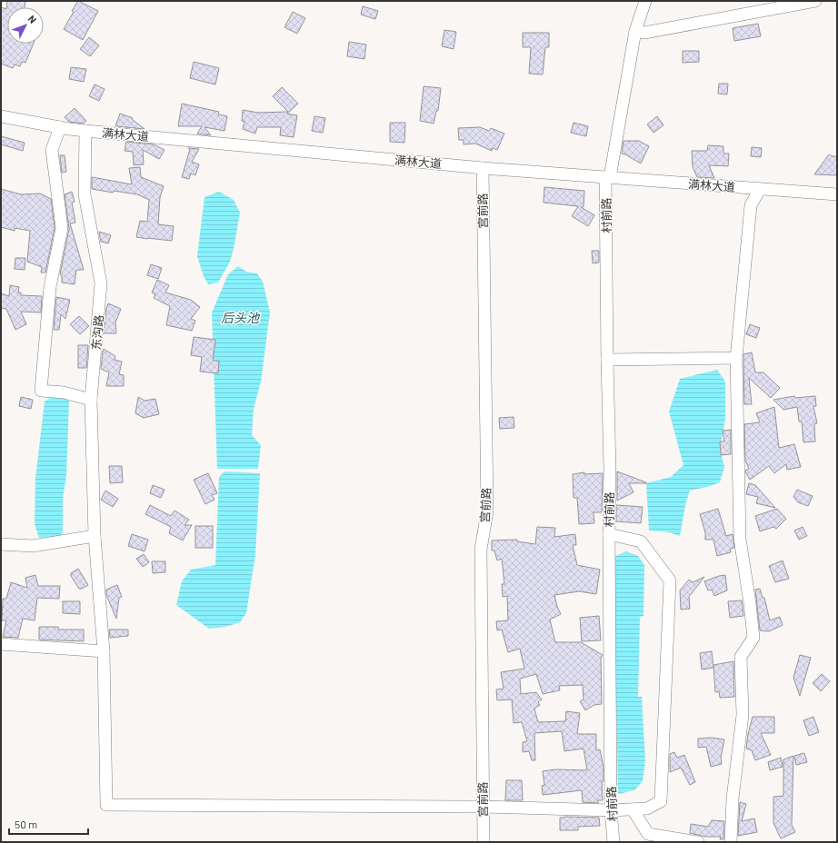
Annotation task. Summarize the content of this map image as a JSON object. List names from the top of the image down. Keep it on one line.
{"streets":{"street":["满林大道","宫前路","村前路","东沟路"]},"crossings":[["满林大道","宫前路"],["满林大道","村前路"],["满林大道","东沟路"],["宫前路","东沟路"]],"water":["后头池"],"scale_bar":"50 m","north":"top right"}
